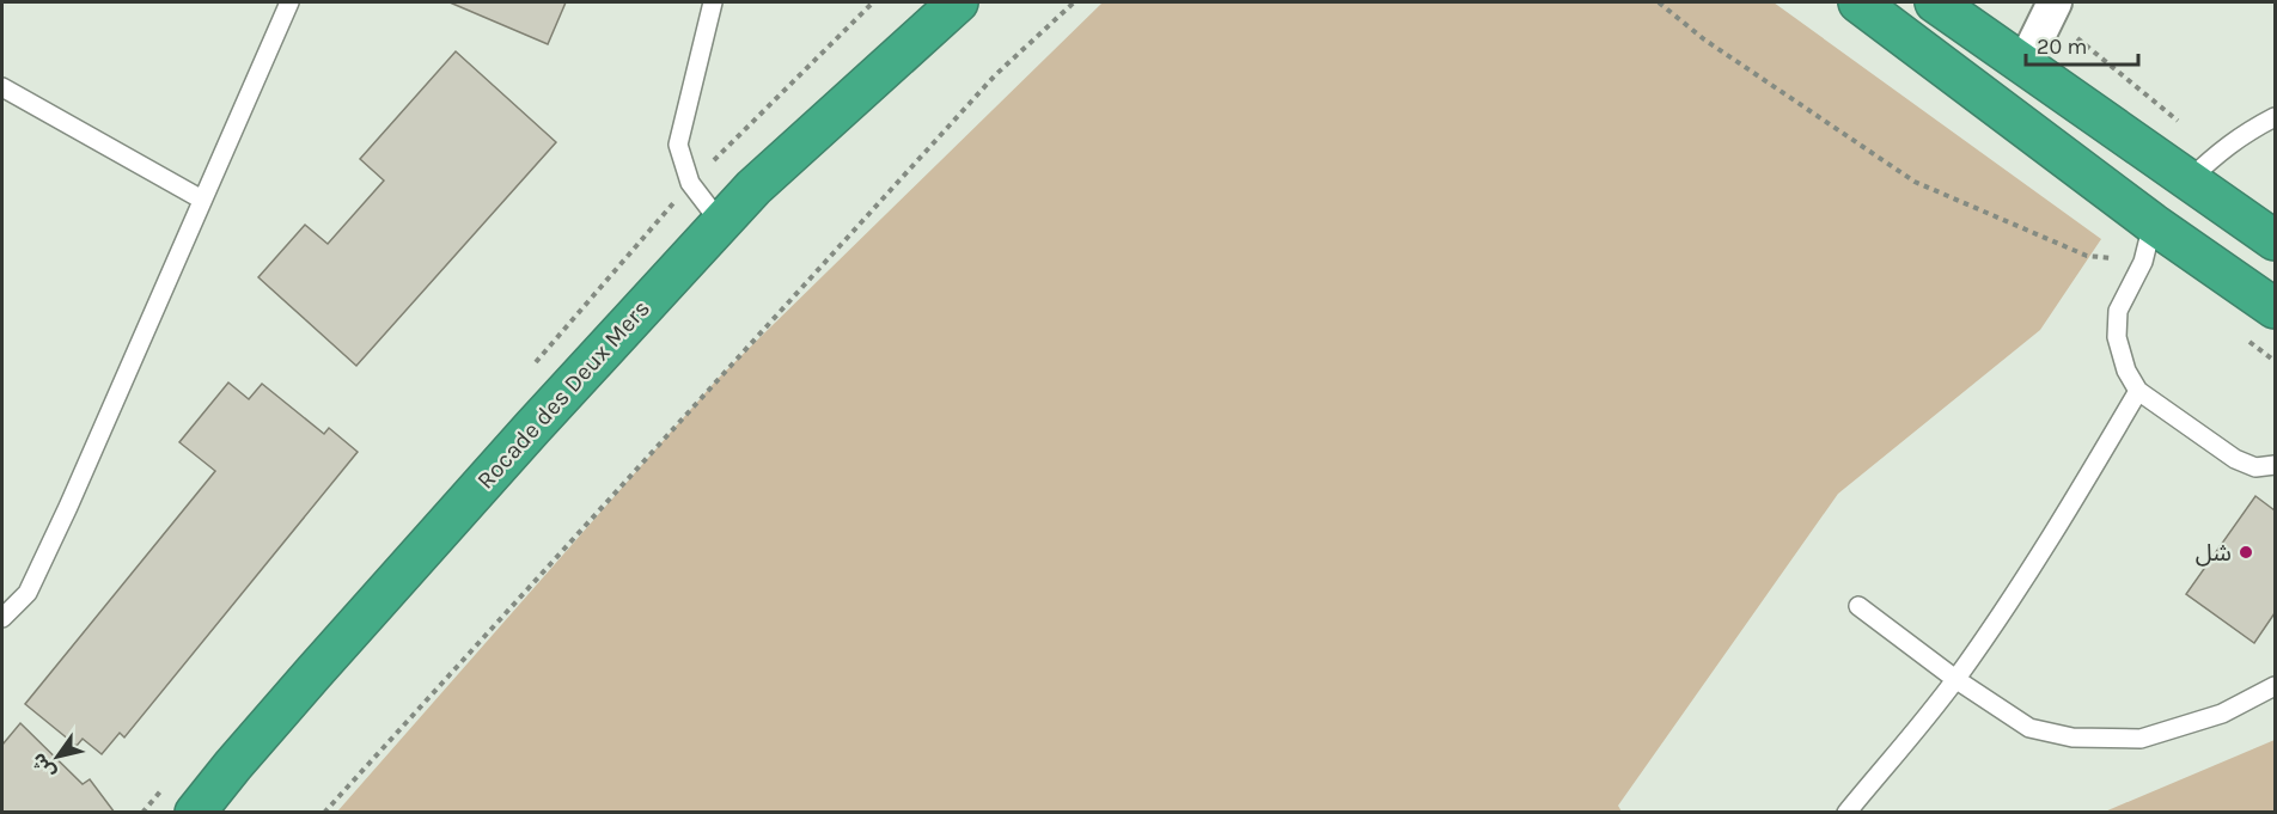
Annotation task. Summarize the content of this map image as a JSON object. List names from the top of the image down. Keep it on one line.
{"streets":{"highway":["Rocade des Deux Mers"]},"places":["شل"],"scale_bar":"20 m","north":"bottom left"}
